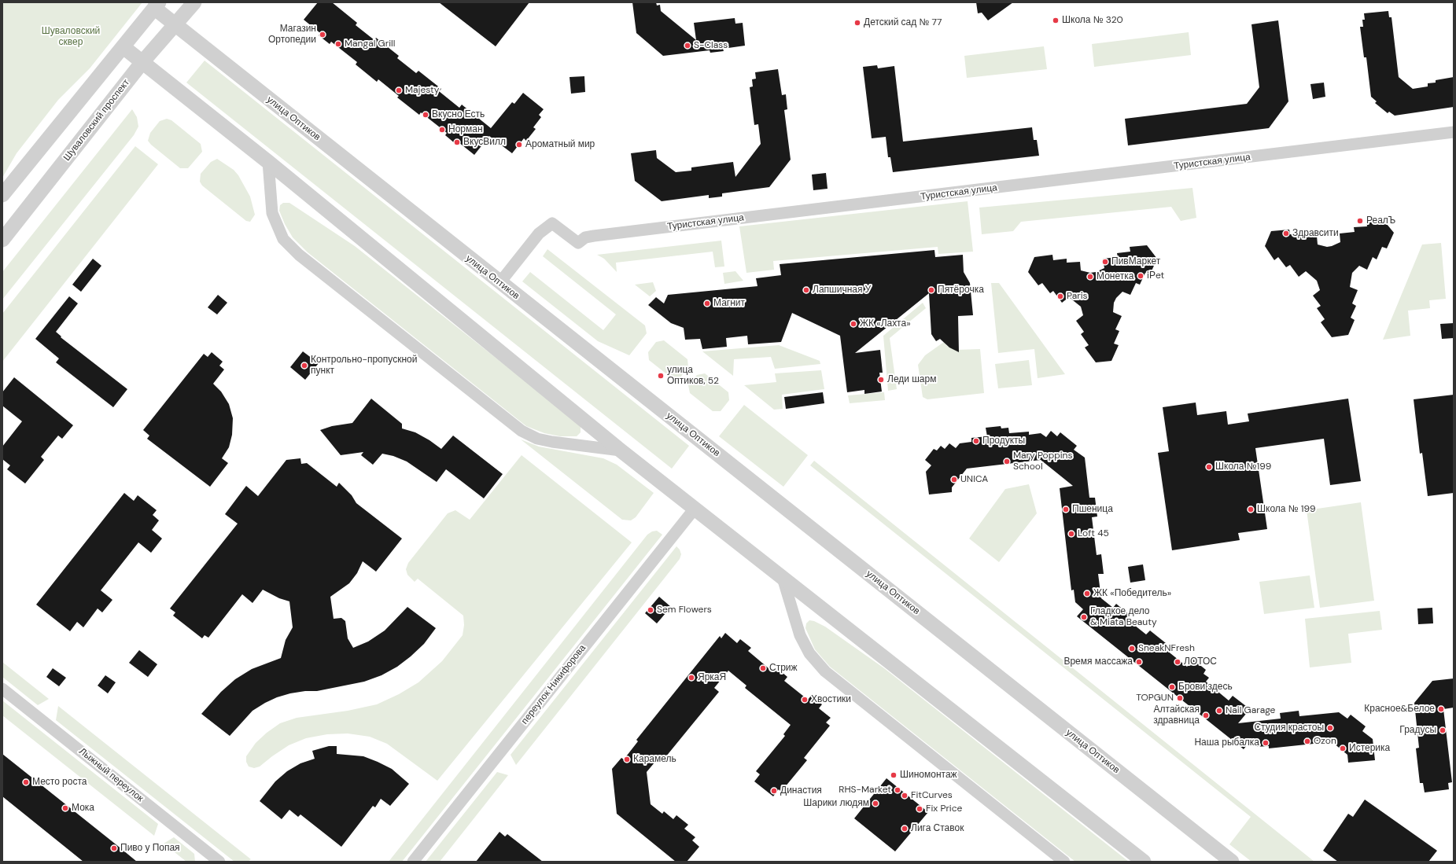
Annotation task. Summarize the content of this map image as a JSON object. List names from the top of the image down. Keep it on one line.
{"streets":{"street":["улица Оптиков","Шуваловский проспект","Туристская улица","переулок Никифорова","Лыжный переулок"]},"crossings":[["улица Оптиков","Шуваловский проспект"],["улица Оптиков","Туристская улица"]],"parks":["Шуваловский сквер"],"places":["Школа № 320","Детский сад № 77","Магазин Ортопедии","Mangal Grill","S-Class","Majesty","Вкусно Есть","Норман","ВкусВилл","Ароматный мир","РеалЪ","Здравсити","ПивМаркет","iРet","Монетка","Лапшичная У","Пятёрочка","Paris","Магнит","ЖК «Лахта»","Контрольно-пропускной пункт","улица Оптиков, 52","Леди шарм","Продукты","Mary Poppins School","Школа №199","UNICA","Пшеница","Школа № 199","Loft 45","ЖК «Победитель»","Sem Flowers","Гладкое дело & Miata Beauty","SneakNFresh","Время массажа","ЛОТОС","Стриж","ЯркаЯ","Брови здесь","TOPGUN","Хвостики","Красное&Белое","Nail Garage","Алтайская здравница","Студия крастоы","Градусы","Ozon","Наша рыбалка","Истерика","Карамель","Шиномонтаж","Место роста","RHS-Market","Династия","FitCurves","Шарики людям","Мока","Fix Price","Лига Ставок","Пиво у Попая"]}
